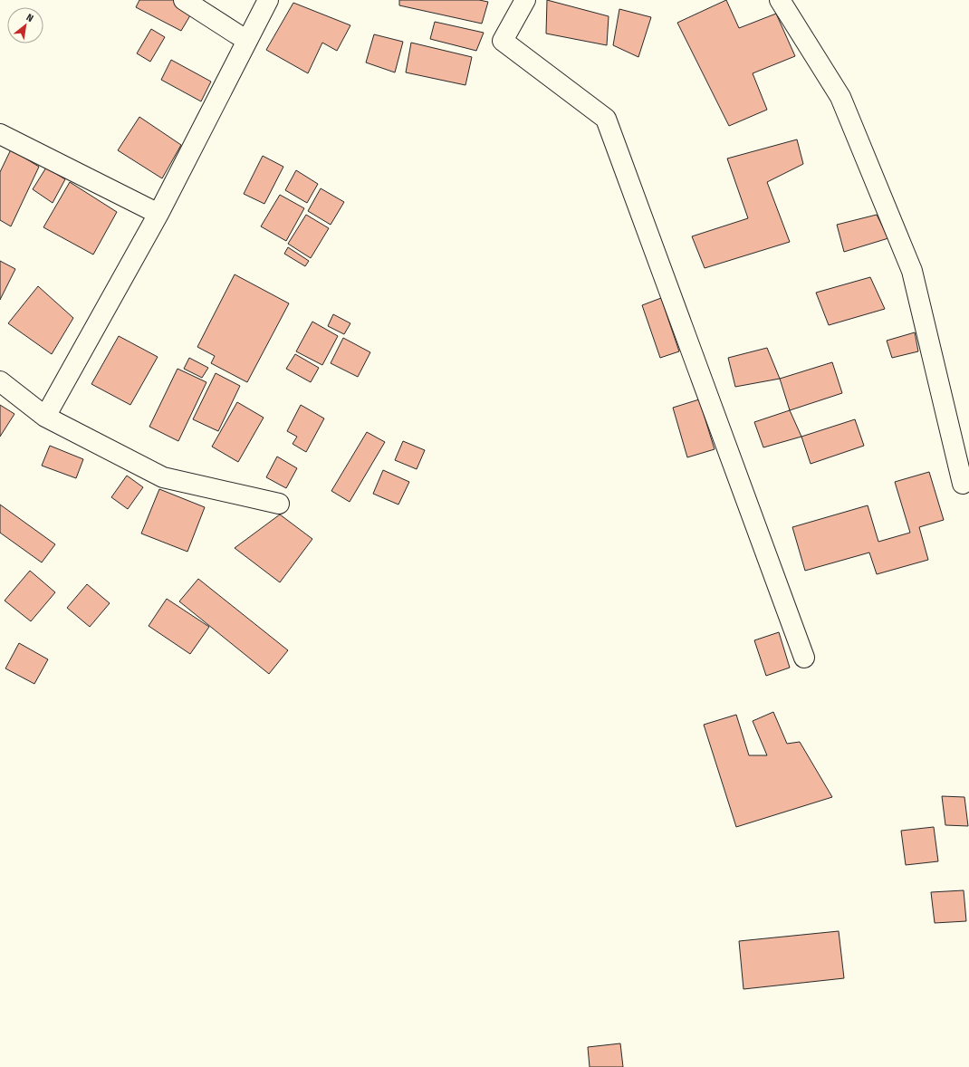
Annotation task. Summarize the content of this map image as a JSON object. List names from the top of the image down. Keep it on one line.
{"north":"top right"}
